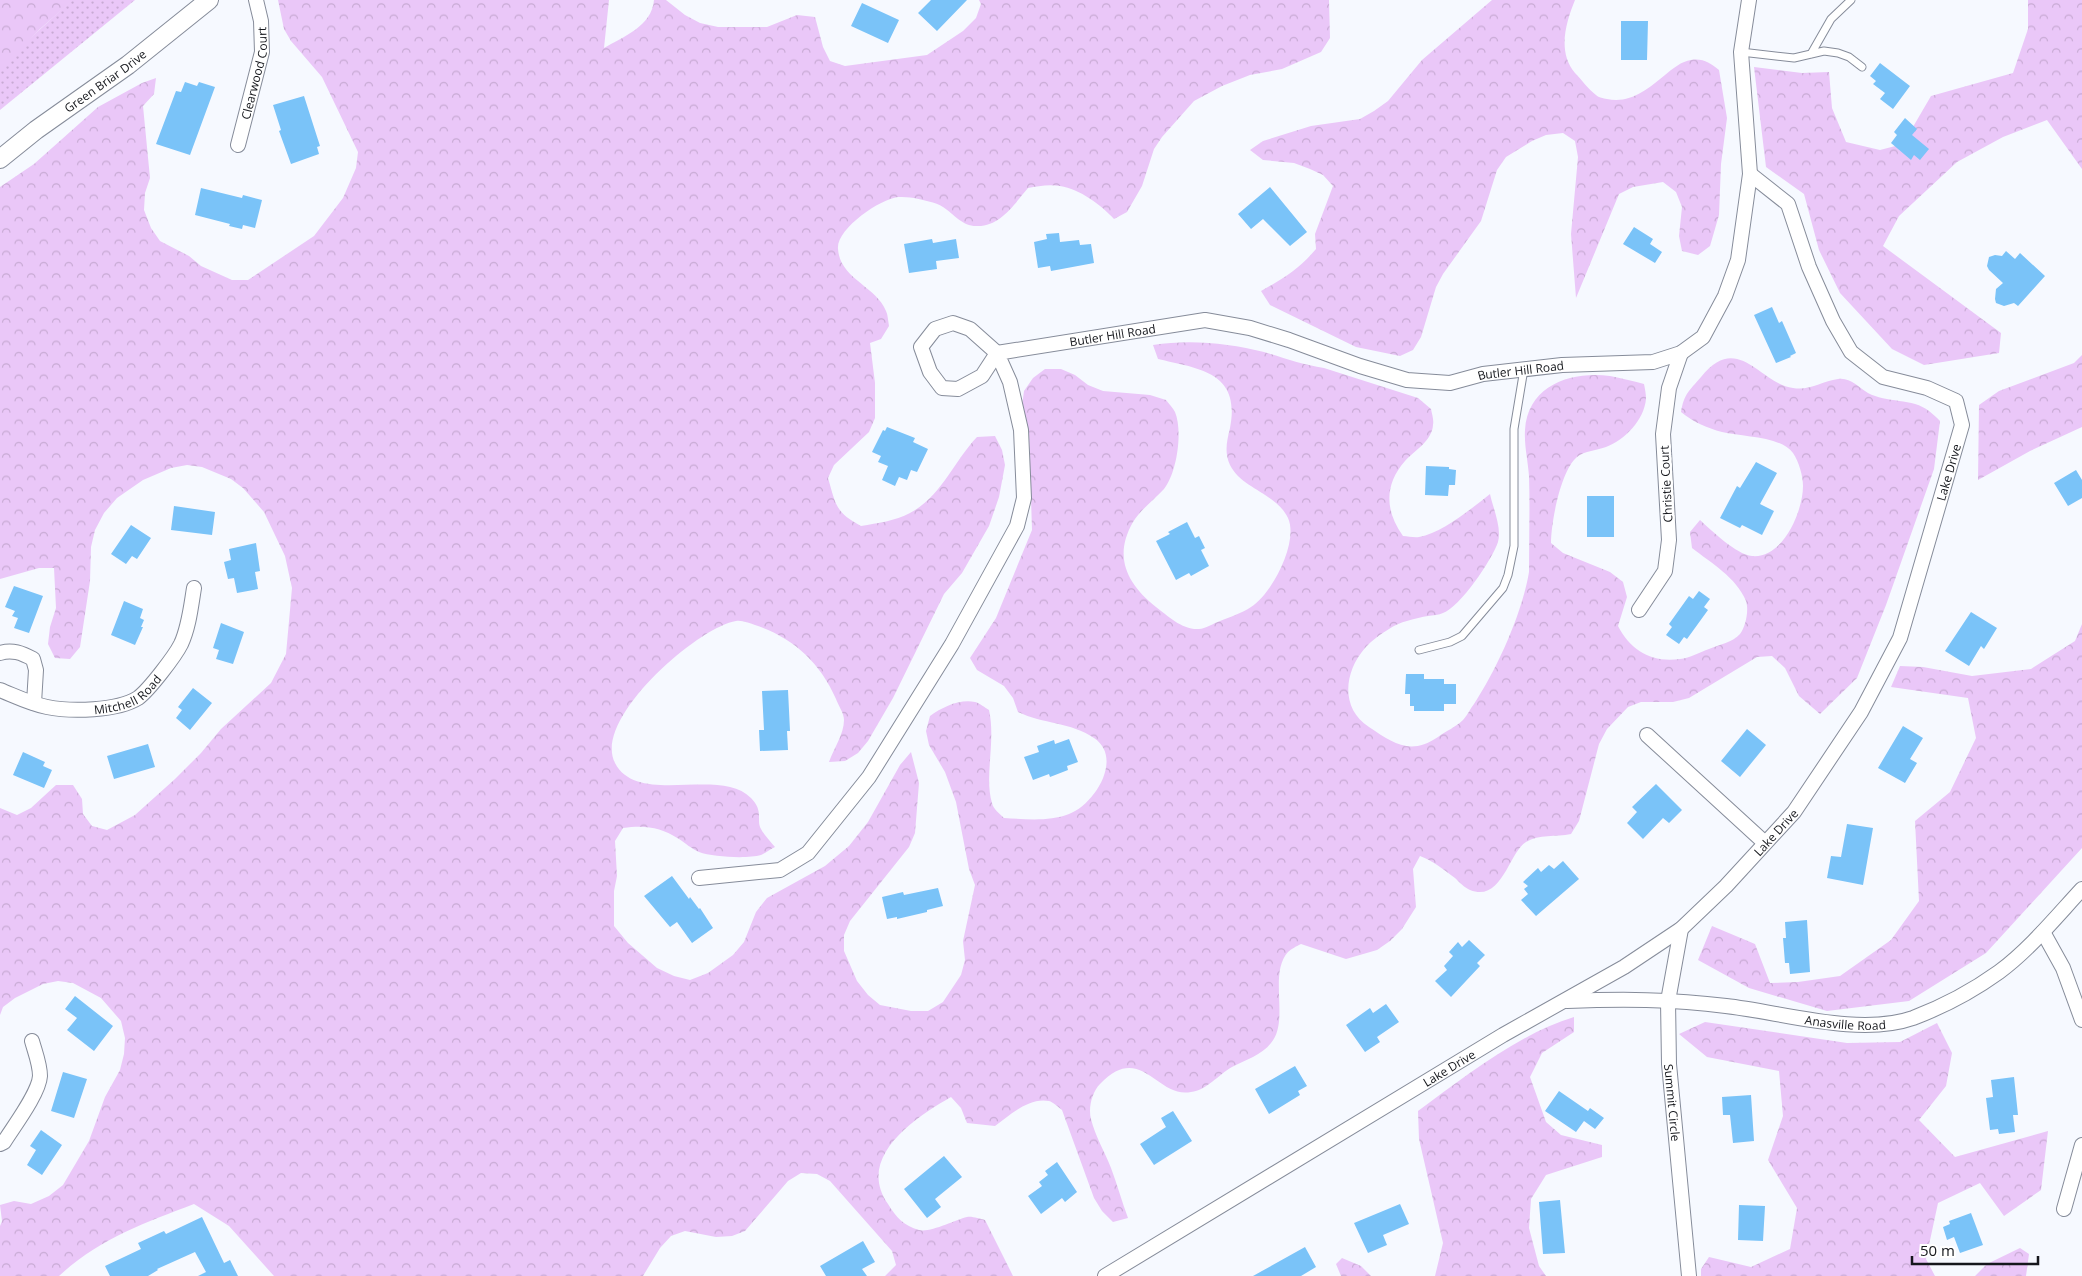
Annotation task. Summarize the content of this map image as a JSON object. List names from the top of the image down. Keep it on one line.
{"streets":{"street":["Clearwood Court","Green Briar Drive","Butler Hill Road","Lake Drive","Christie Court","Mitchell Road","Anasville Road","Summit Circle"]},"crossings":[["Butler Hill Road","Lake Drive"],["Butler Hill Road","Christie Court"],["Lake Drive","Anasville Road"],["Lake Drive","Summit Circle"],["Anasville Road","Summit Circle"]],"scale_bar":"50 m"}
